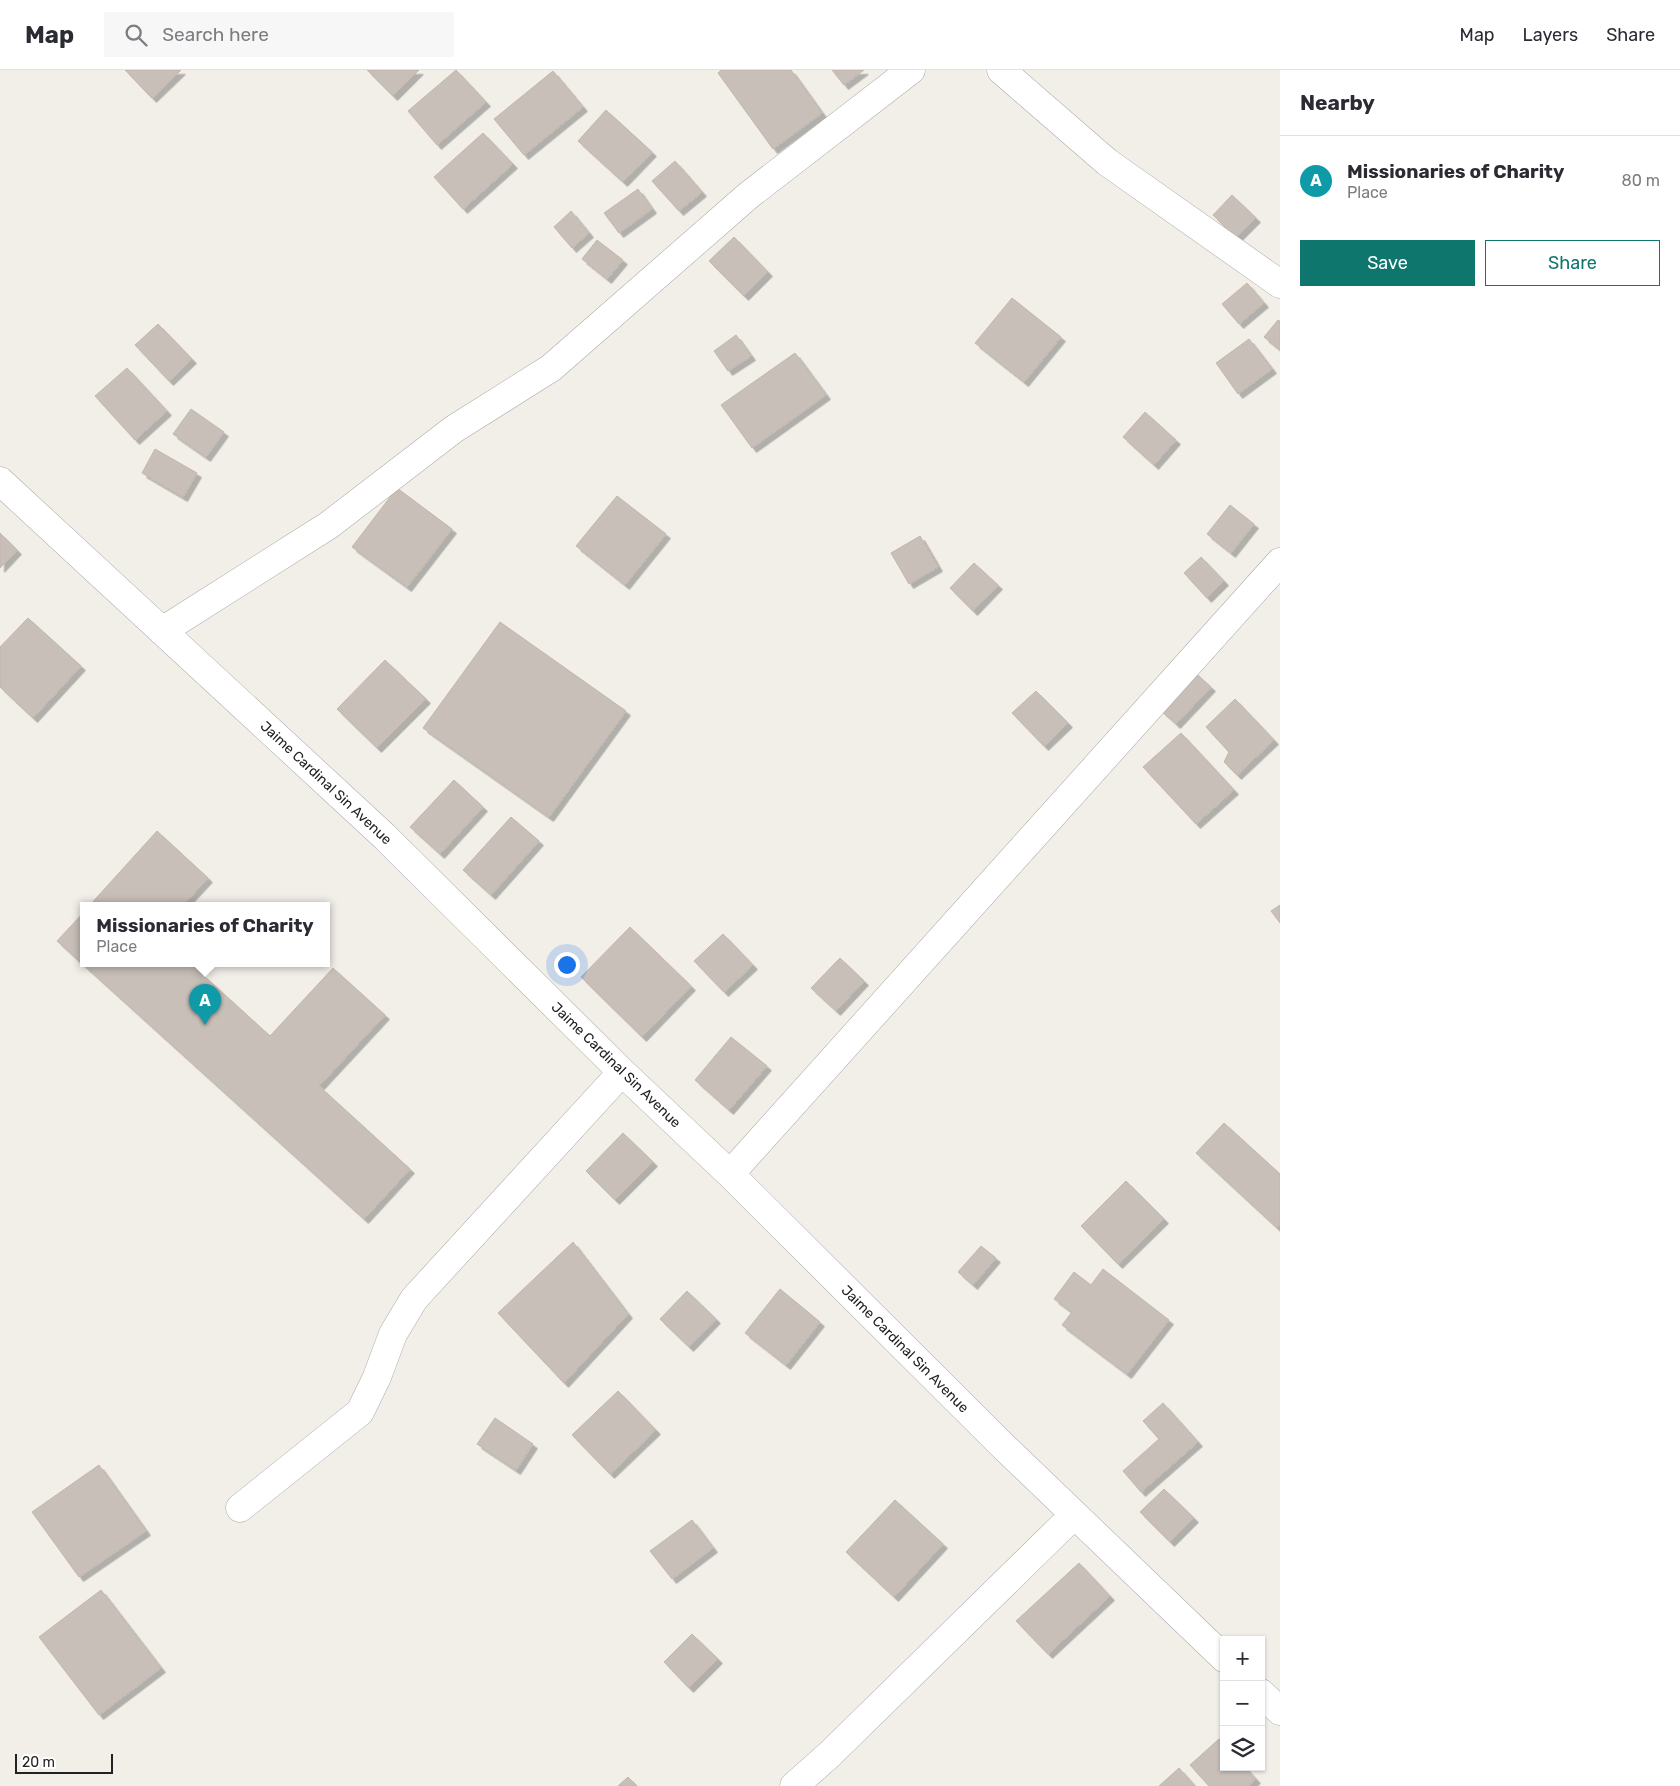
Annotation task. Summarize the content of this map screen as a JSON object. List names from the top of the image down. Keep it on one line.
{"streets":{"street":["Jaime Cardinal Sin Avenue"]},"scale_bar":"20 m","page":{"header":"Map","search":"Search here","nav":["Map","Layers","Share"],"heading":"Nearby","list":[{"mark":"A","name":"Missionaries of Charity","note":"Place","value":"80 m"}],"buttons":["Save","Share"],"popup":["Missionaries of Charity","Place"],"pins":"A","map_buttons":["+","−"],"scale":"20 m"}}
